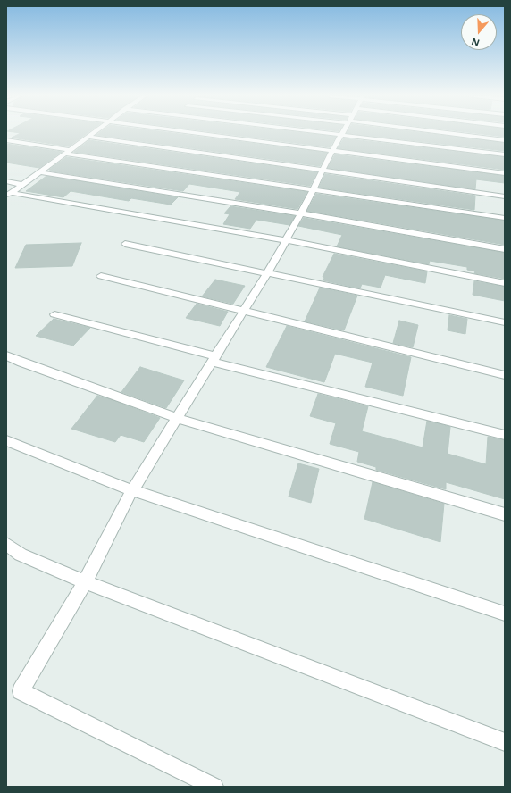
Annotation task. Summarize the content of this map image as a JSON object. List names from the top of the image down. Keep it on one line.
{"north":"bottom"}
